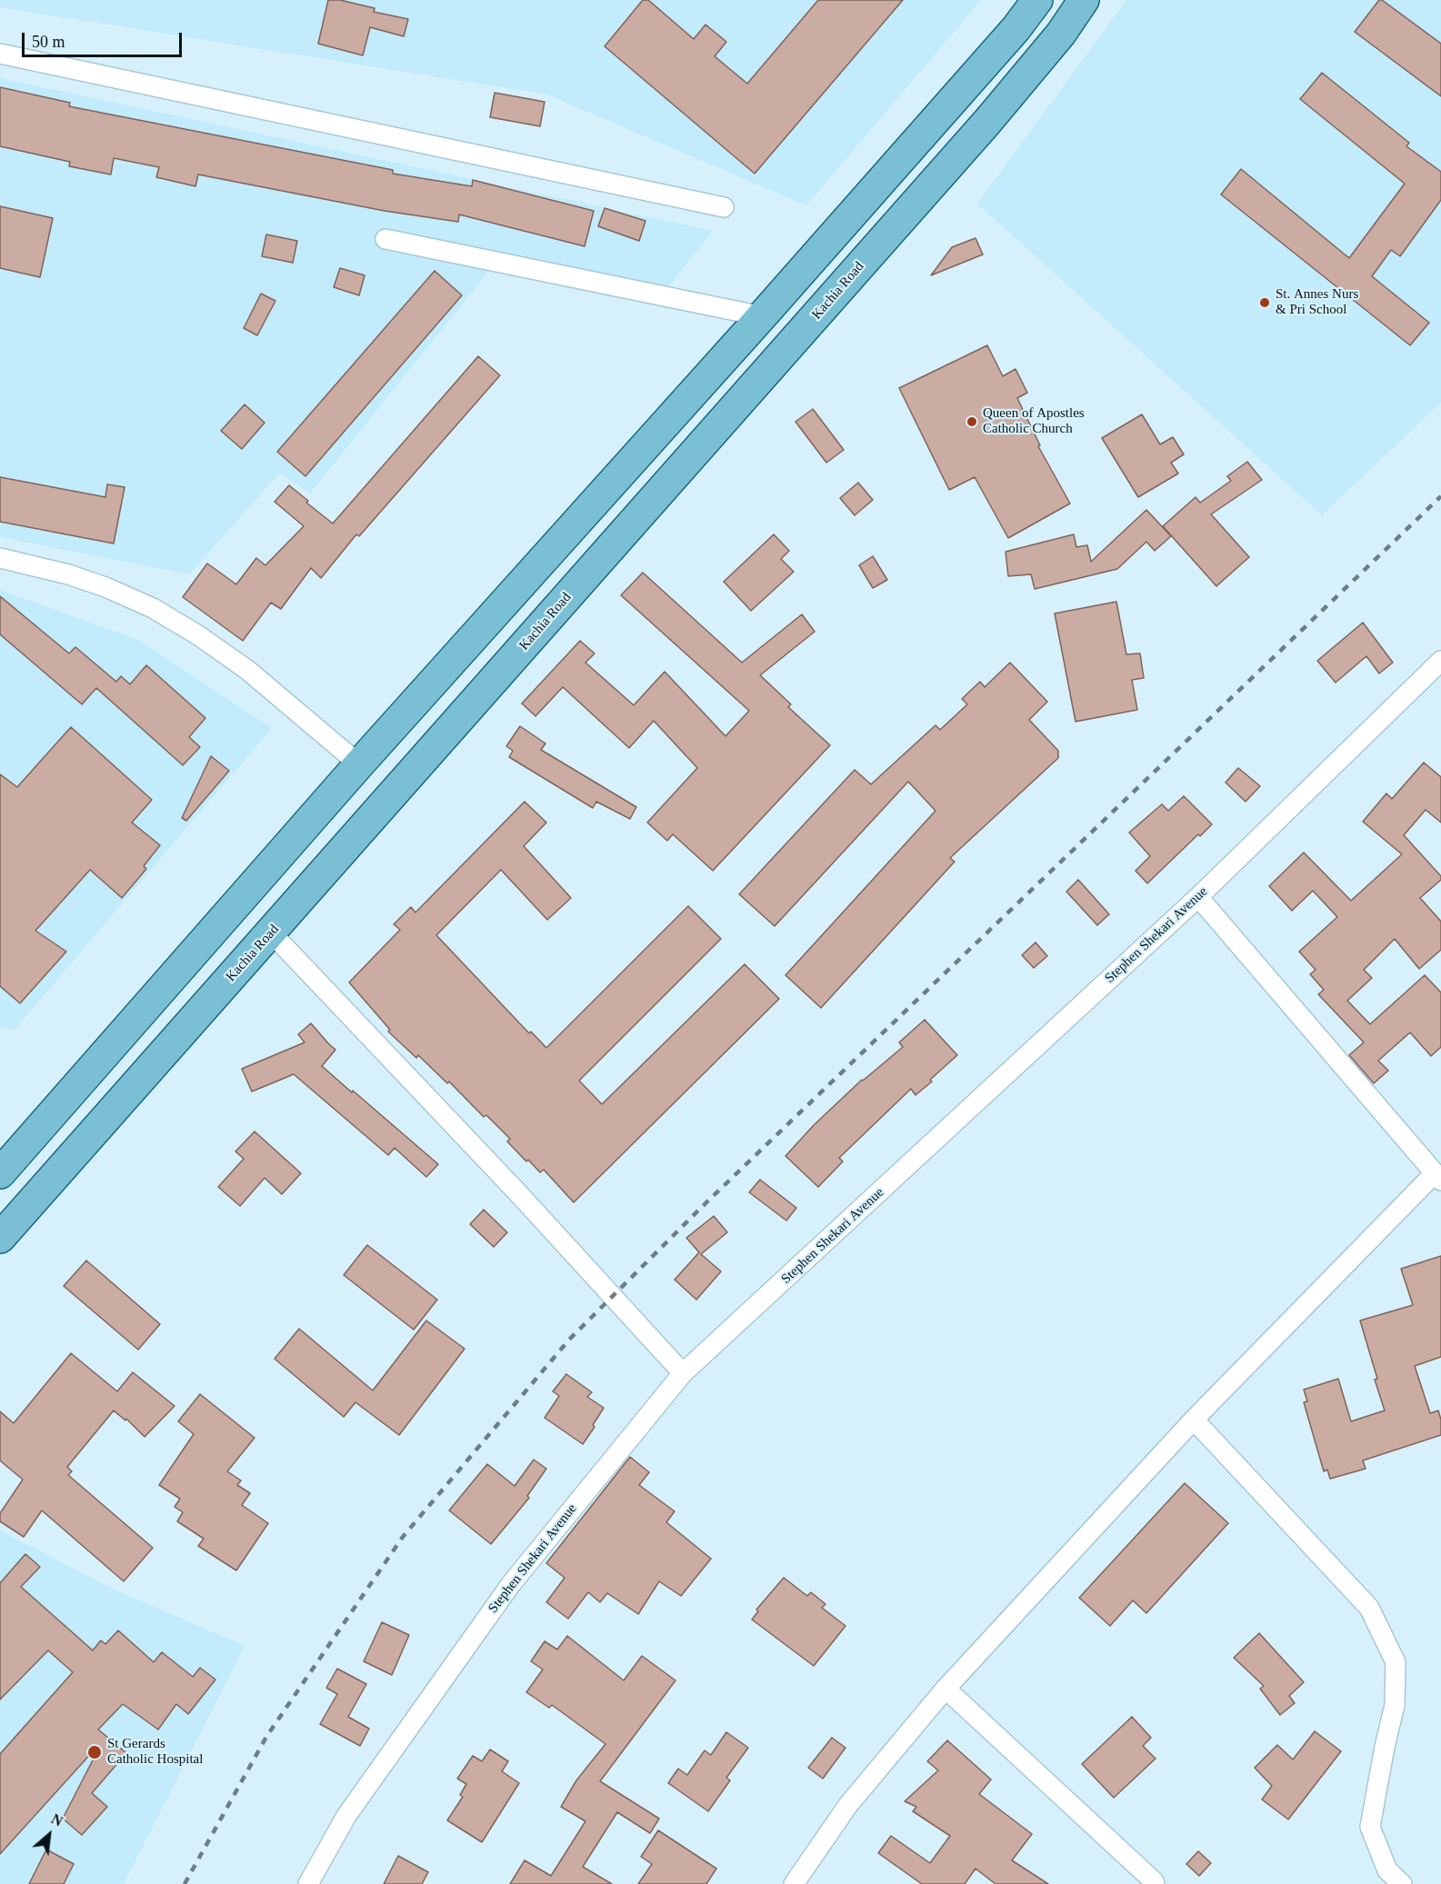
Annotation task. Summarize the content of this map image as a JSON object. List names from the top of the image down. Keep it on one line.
{"streets":{"main road":["Kachia Road"],"street":["Stephen Shekari Avenue"]},"places":["St. Annes Nurs & Pri School","Queen of Apostles Catholic Church","St Gerards Catholic Hospital"],"scale_bar":"50 m","north":"top right"}
